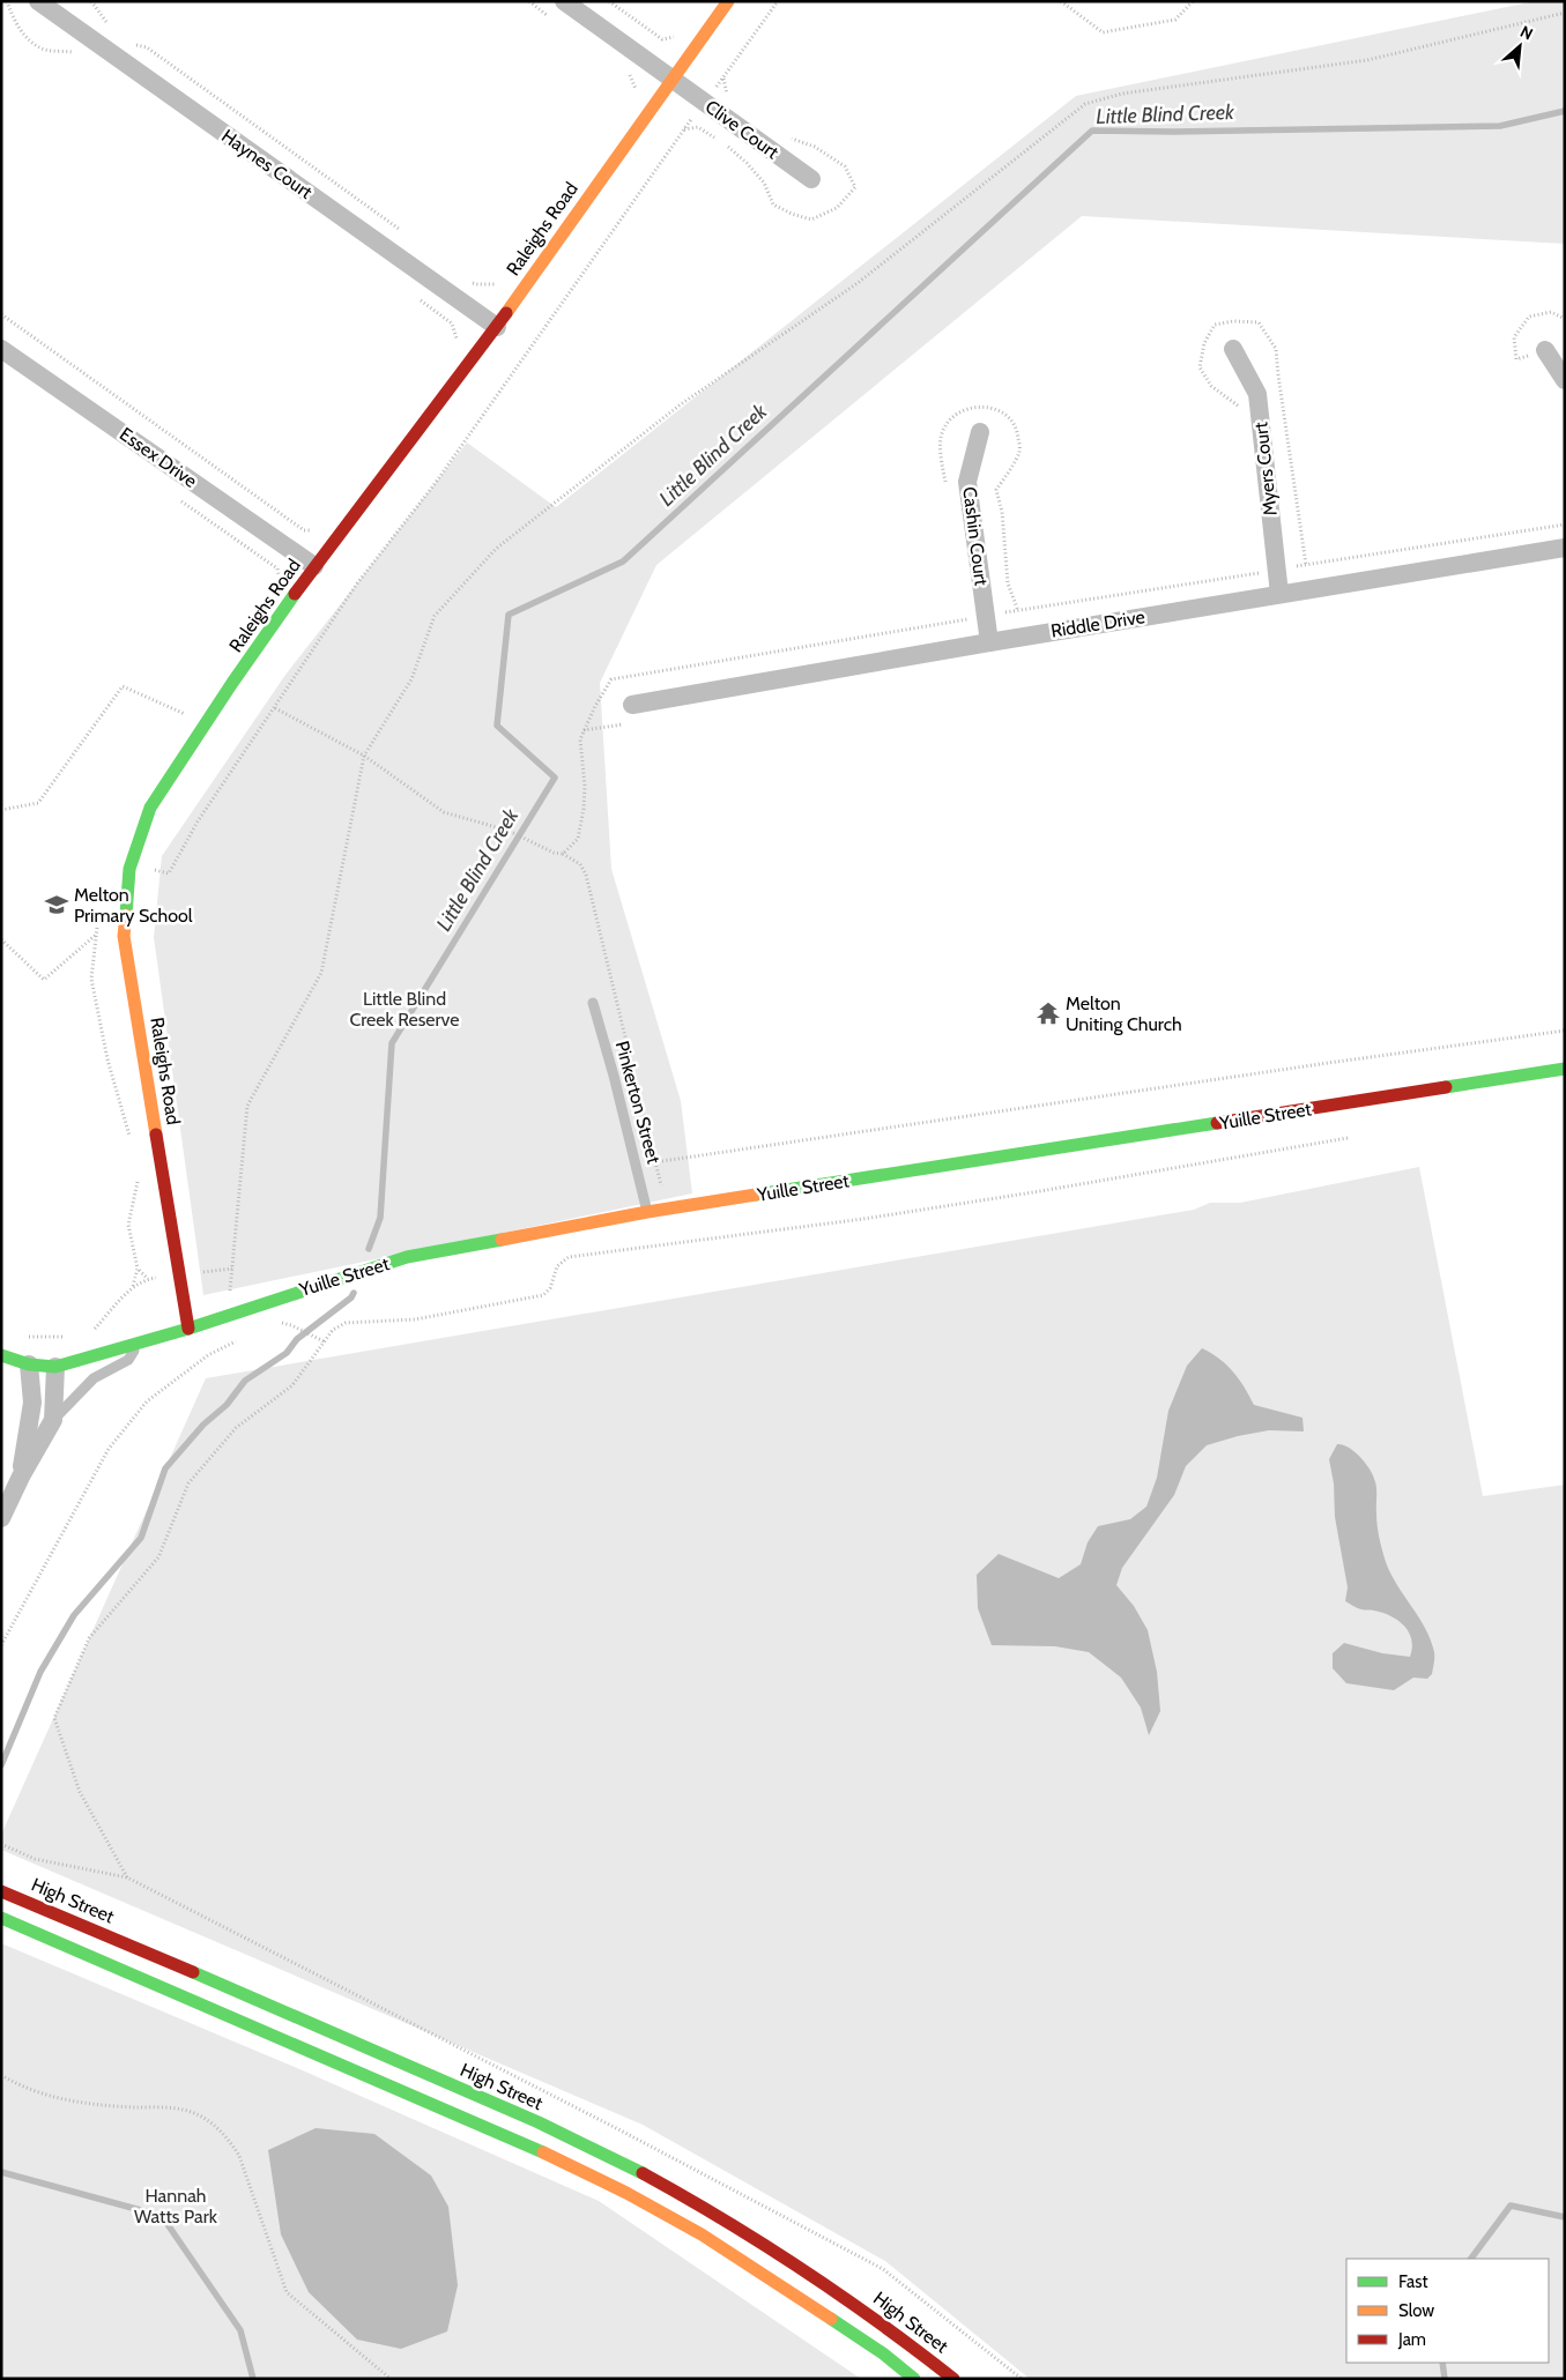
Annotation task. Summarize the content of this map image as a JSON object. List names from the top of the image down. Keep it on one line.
{"streets":{"street":["Clive Court","Haynes Court","Raleighs Road","Essex Drive","Myers Court","Cashin Court","Riddle Drive","Yuille Street","High Street"],"lane":["Pinkerton Street"]},"crossings":[["Clive Court","Raleighs Road"],["Haynes Court","Raleighs Road"],["Raleighs Road","Essex Drive"],["Raleighs Road","Yuille Street"],["Myers Court","Riddle Drive"],["Cashin Court","Riddle Drive"],["Pinkerton Street","Yuille Street"]],"water":["Little Blind Creek"],"parks":["Little Blind Creek Reserve","Hannah Watts Park"],"places":{"school or university":["Melton Primary School"],"temple":["Melton Uniting Church"]},"legend":["Fast","Slow","Jam"],"north":"top right"}
